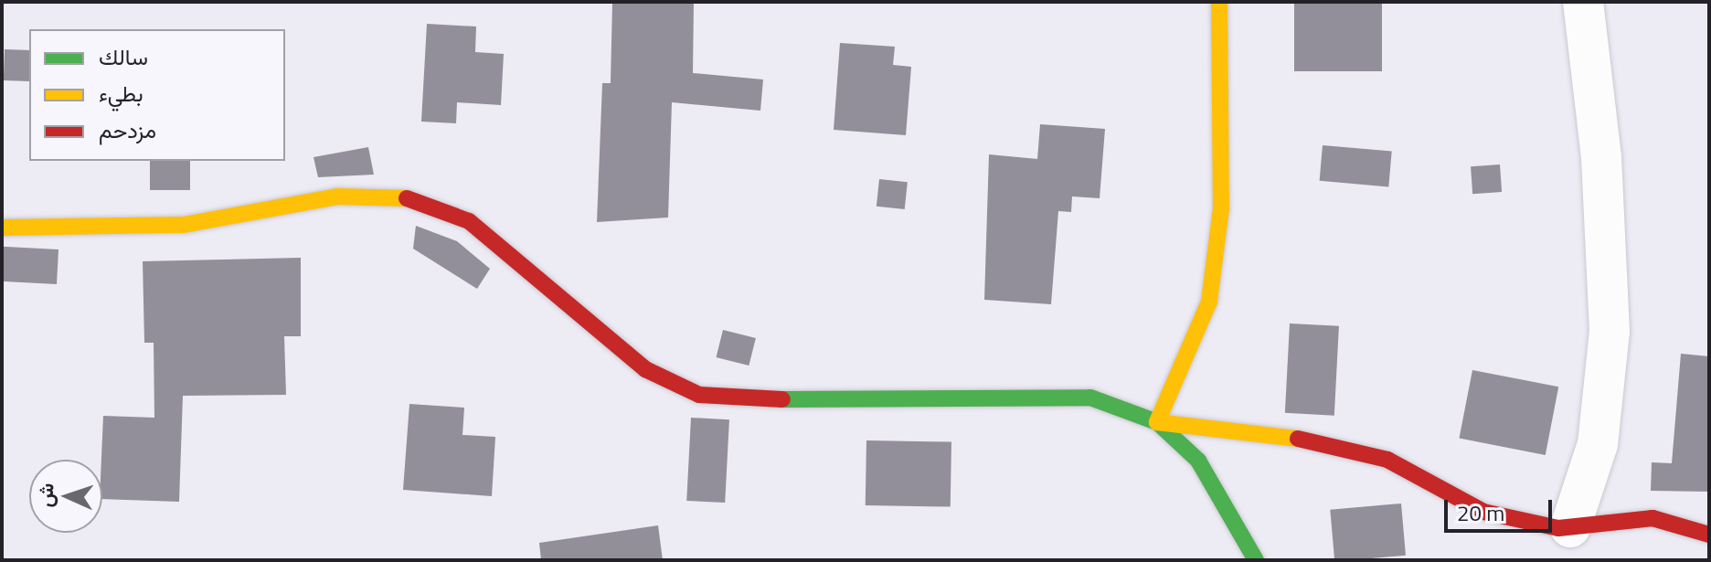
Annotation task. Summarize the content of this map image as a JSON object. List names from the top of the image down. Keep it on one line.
{"legend":["سالك","بطيء","مزدحم"],"scale_bar":"20 m","north":"left"}
